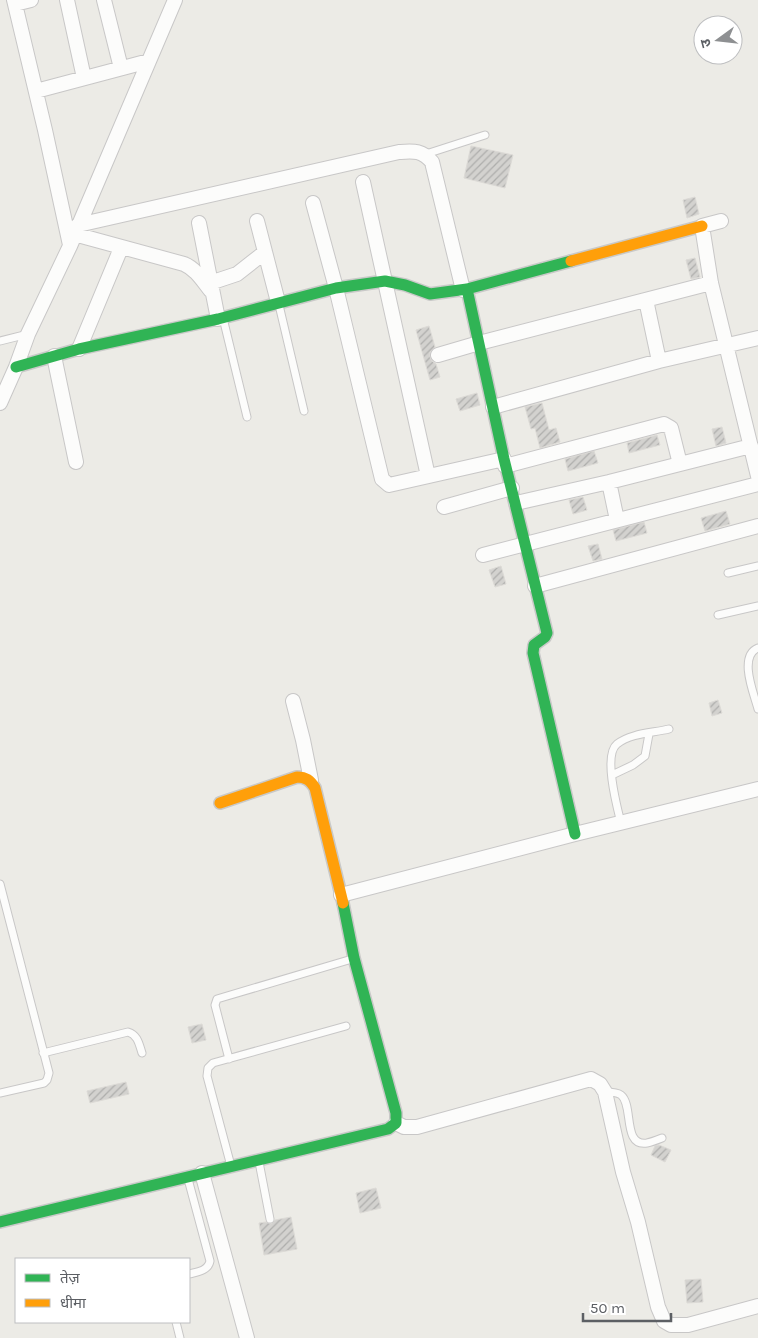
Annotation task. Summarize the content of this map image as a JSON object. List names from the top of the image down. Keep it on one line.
{"legend":["तेज़","धीमा"],"scale_bar":"50 m","north":"left"}
